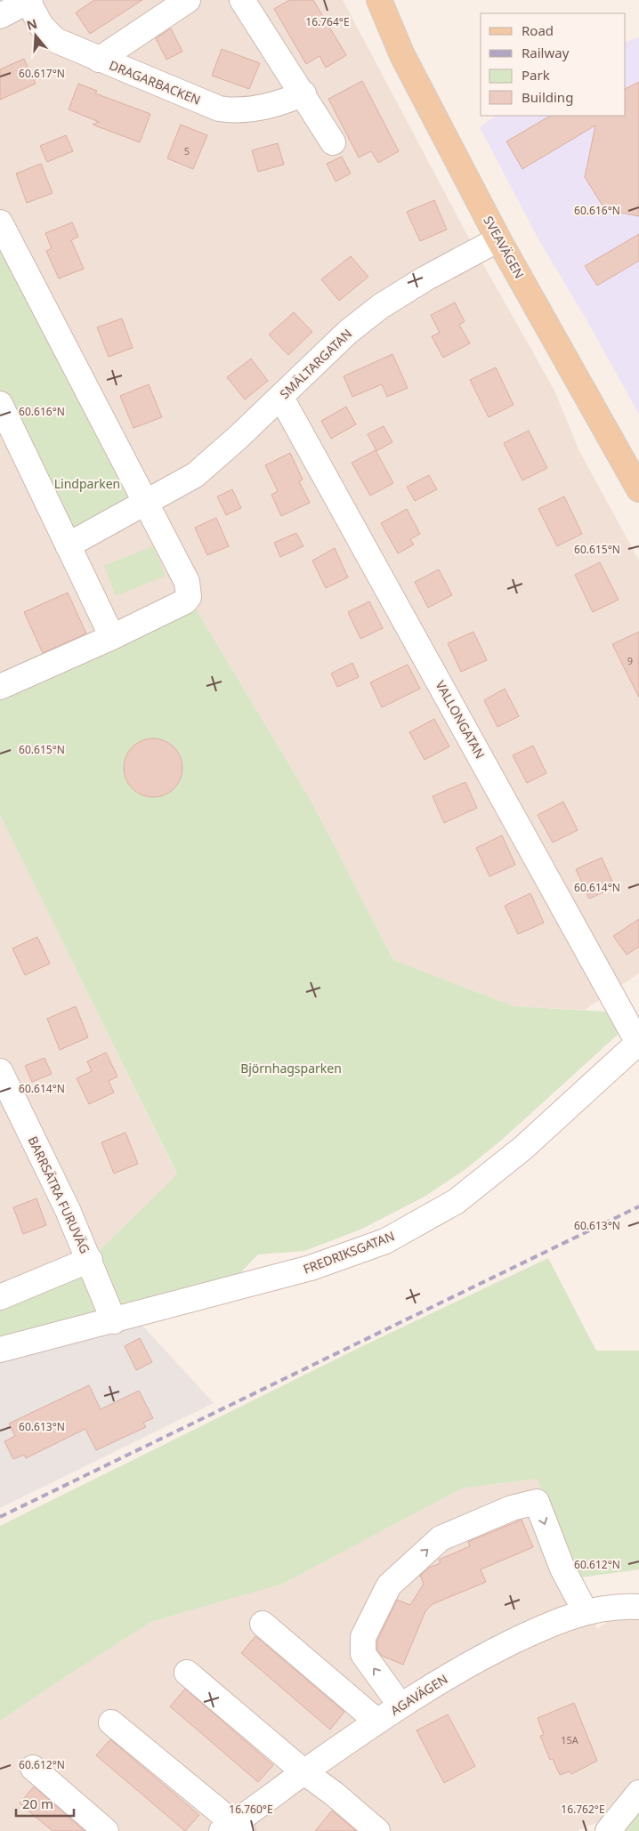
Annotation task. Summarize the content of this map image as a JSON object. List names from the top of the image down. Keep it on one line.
{"streets":{"main road":["SVEAVÄGEN"],"street":["DRAGARBACKEN","SMÄLTARGATAN","VALLONGATAN","BARRSÄTRA FURUVÄG","FREDRIKSGATAN","AGAVÄGEN"]},"crossings":[["SVEAVÄGEN","SMÄLTARGATAN"],["SMÄLTARGATAN","VALLONGATAN"],["VALLONGATAN","FREDRIKSGATAN"],["BARRSÄTRA FURUVÄG","FREDRIKSGATAN"]],"parks":["Lindparken","Björnhagsparken"],"house_numbers":["5","9","15A"],"legend":["Road","Railway","Park","Building"],"scale_bar":"20 m","north":"top","coordinates":["16.764°E","60.617°N","60.616°N","60.615°N","60.614°N","60.613°N","60.612°N","16.760°E","16.762°E"]}
